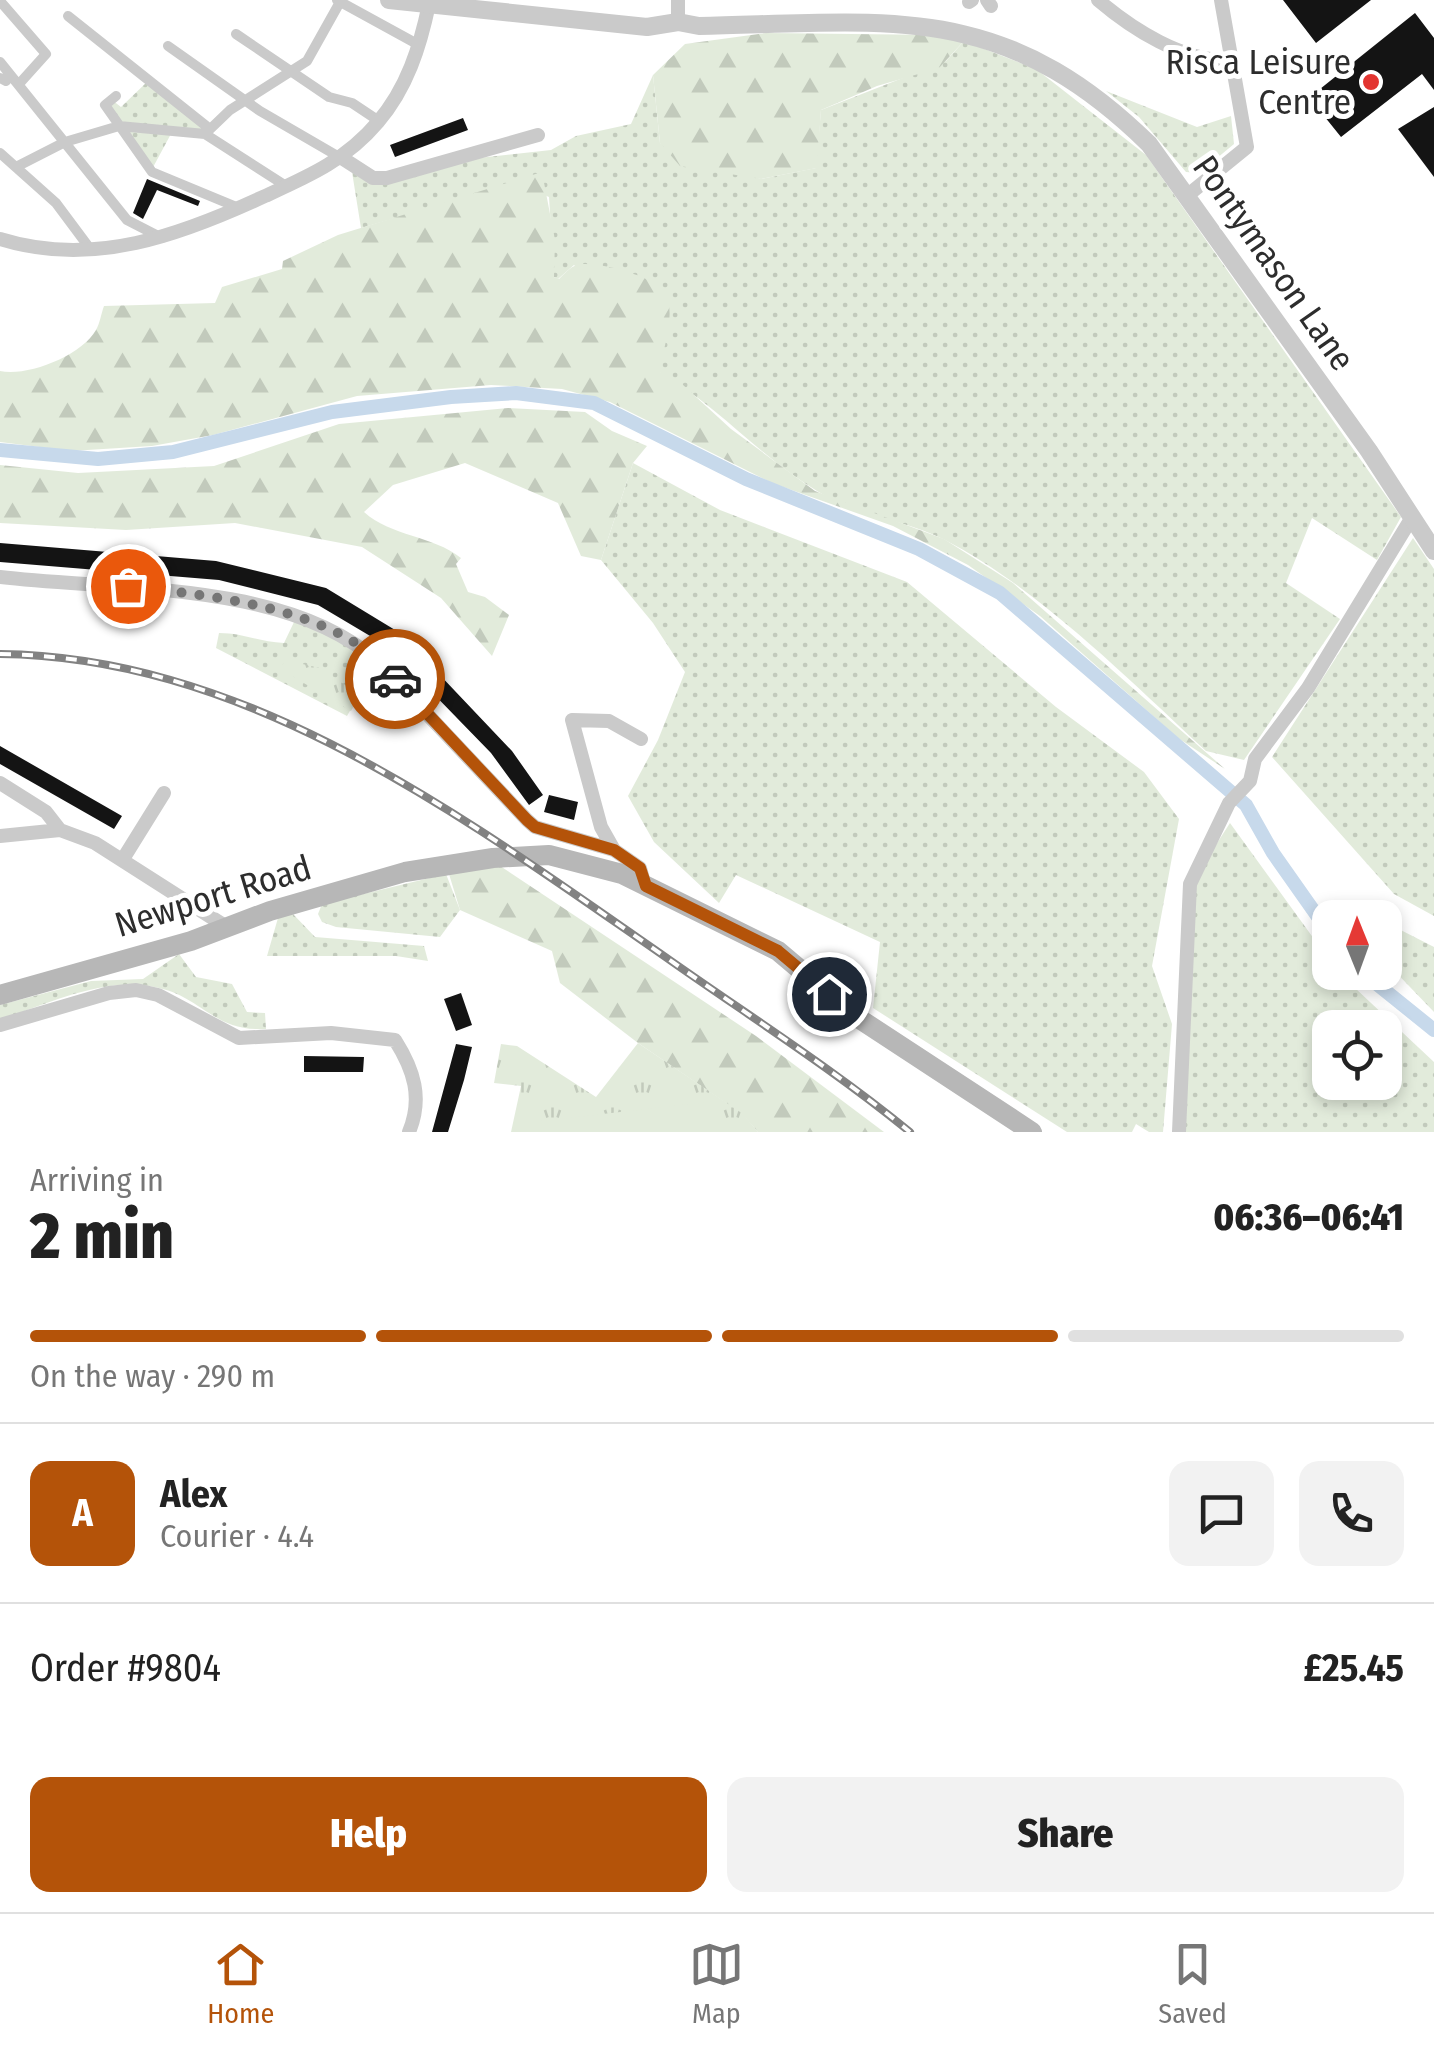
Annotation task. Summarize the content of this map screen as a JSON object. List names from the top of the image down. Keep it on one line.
{"streets":{"main road":["Newport Road"],"street":["Pontymason Lane"]},"places":["Risca Leisure Centre"],"north":"top","page":{"heading":["2 min","Arriving in","06:36–06:41"],"panel":["Alex","Courier · 4.4","Order #9804","£25.45"],"bar":"On the way · 290 m","round":"A","buttons":["Help","Share"],"tabs":["Home","Map","Saved"]}}
